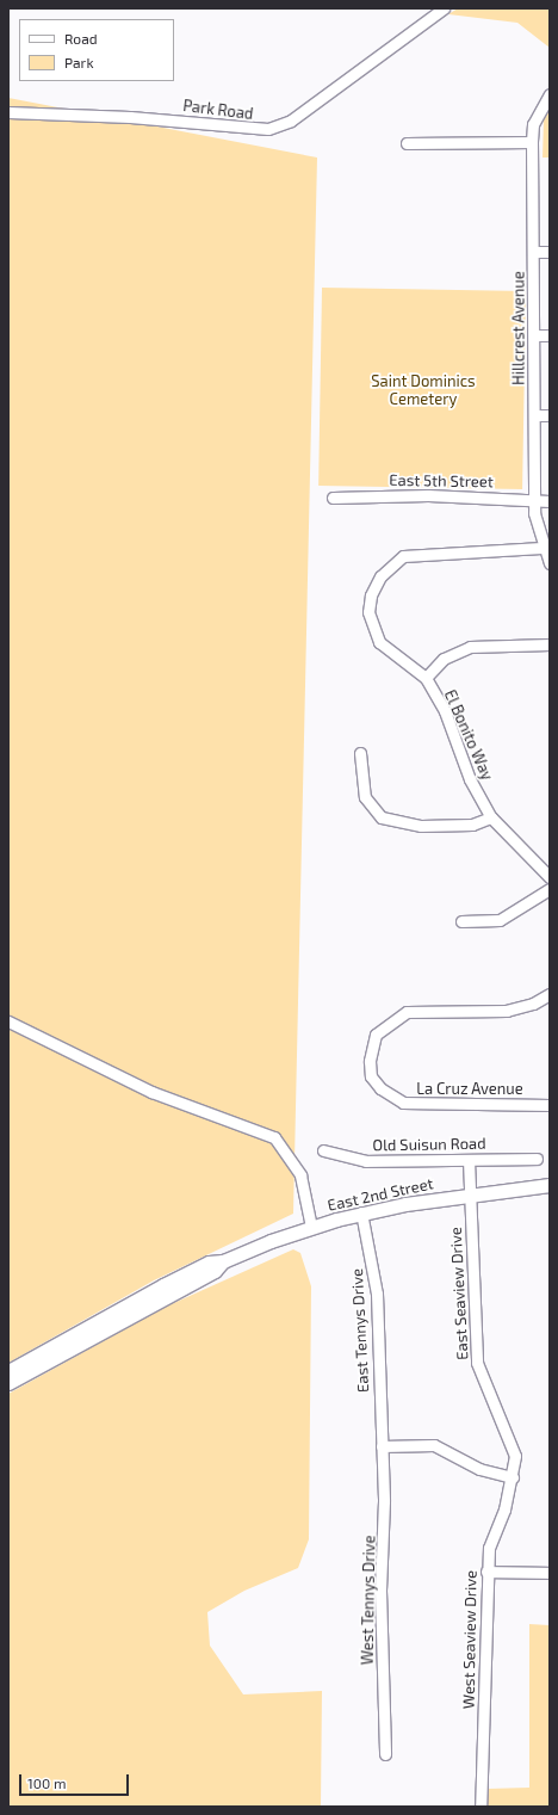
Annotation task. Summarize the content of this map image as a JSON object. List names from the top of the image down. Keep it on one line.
{"streets":{"main road":["East 2nd Street"],"street":["Park Road","Hillcrest Avenue","East 5th Street","El Bonito Way","La Cruz Avenue","Old Suisun Road","East Seaview Drive","East Tennys Drive","West Tennys Drive","West Seaview Drive"]},"crossings":[["Hillcrest Avenue","East 5th Street"],["Hillcrest Avenue","El Bonito Way"],["Old Suisun Road","East Seaview Drive"],["East 2nd Street","East Seaview Drive"],["East 2nd Street","East Tennys Drive"],["East Seaview Drive","West Seaview Drive"],["East Tennys Drive","West Tennys Drive"]],"parks":["Saint Dominics Cemetery"],"legend":["Road","Park"],"scale_bar":"100 m"}
